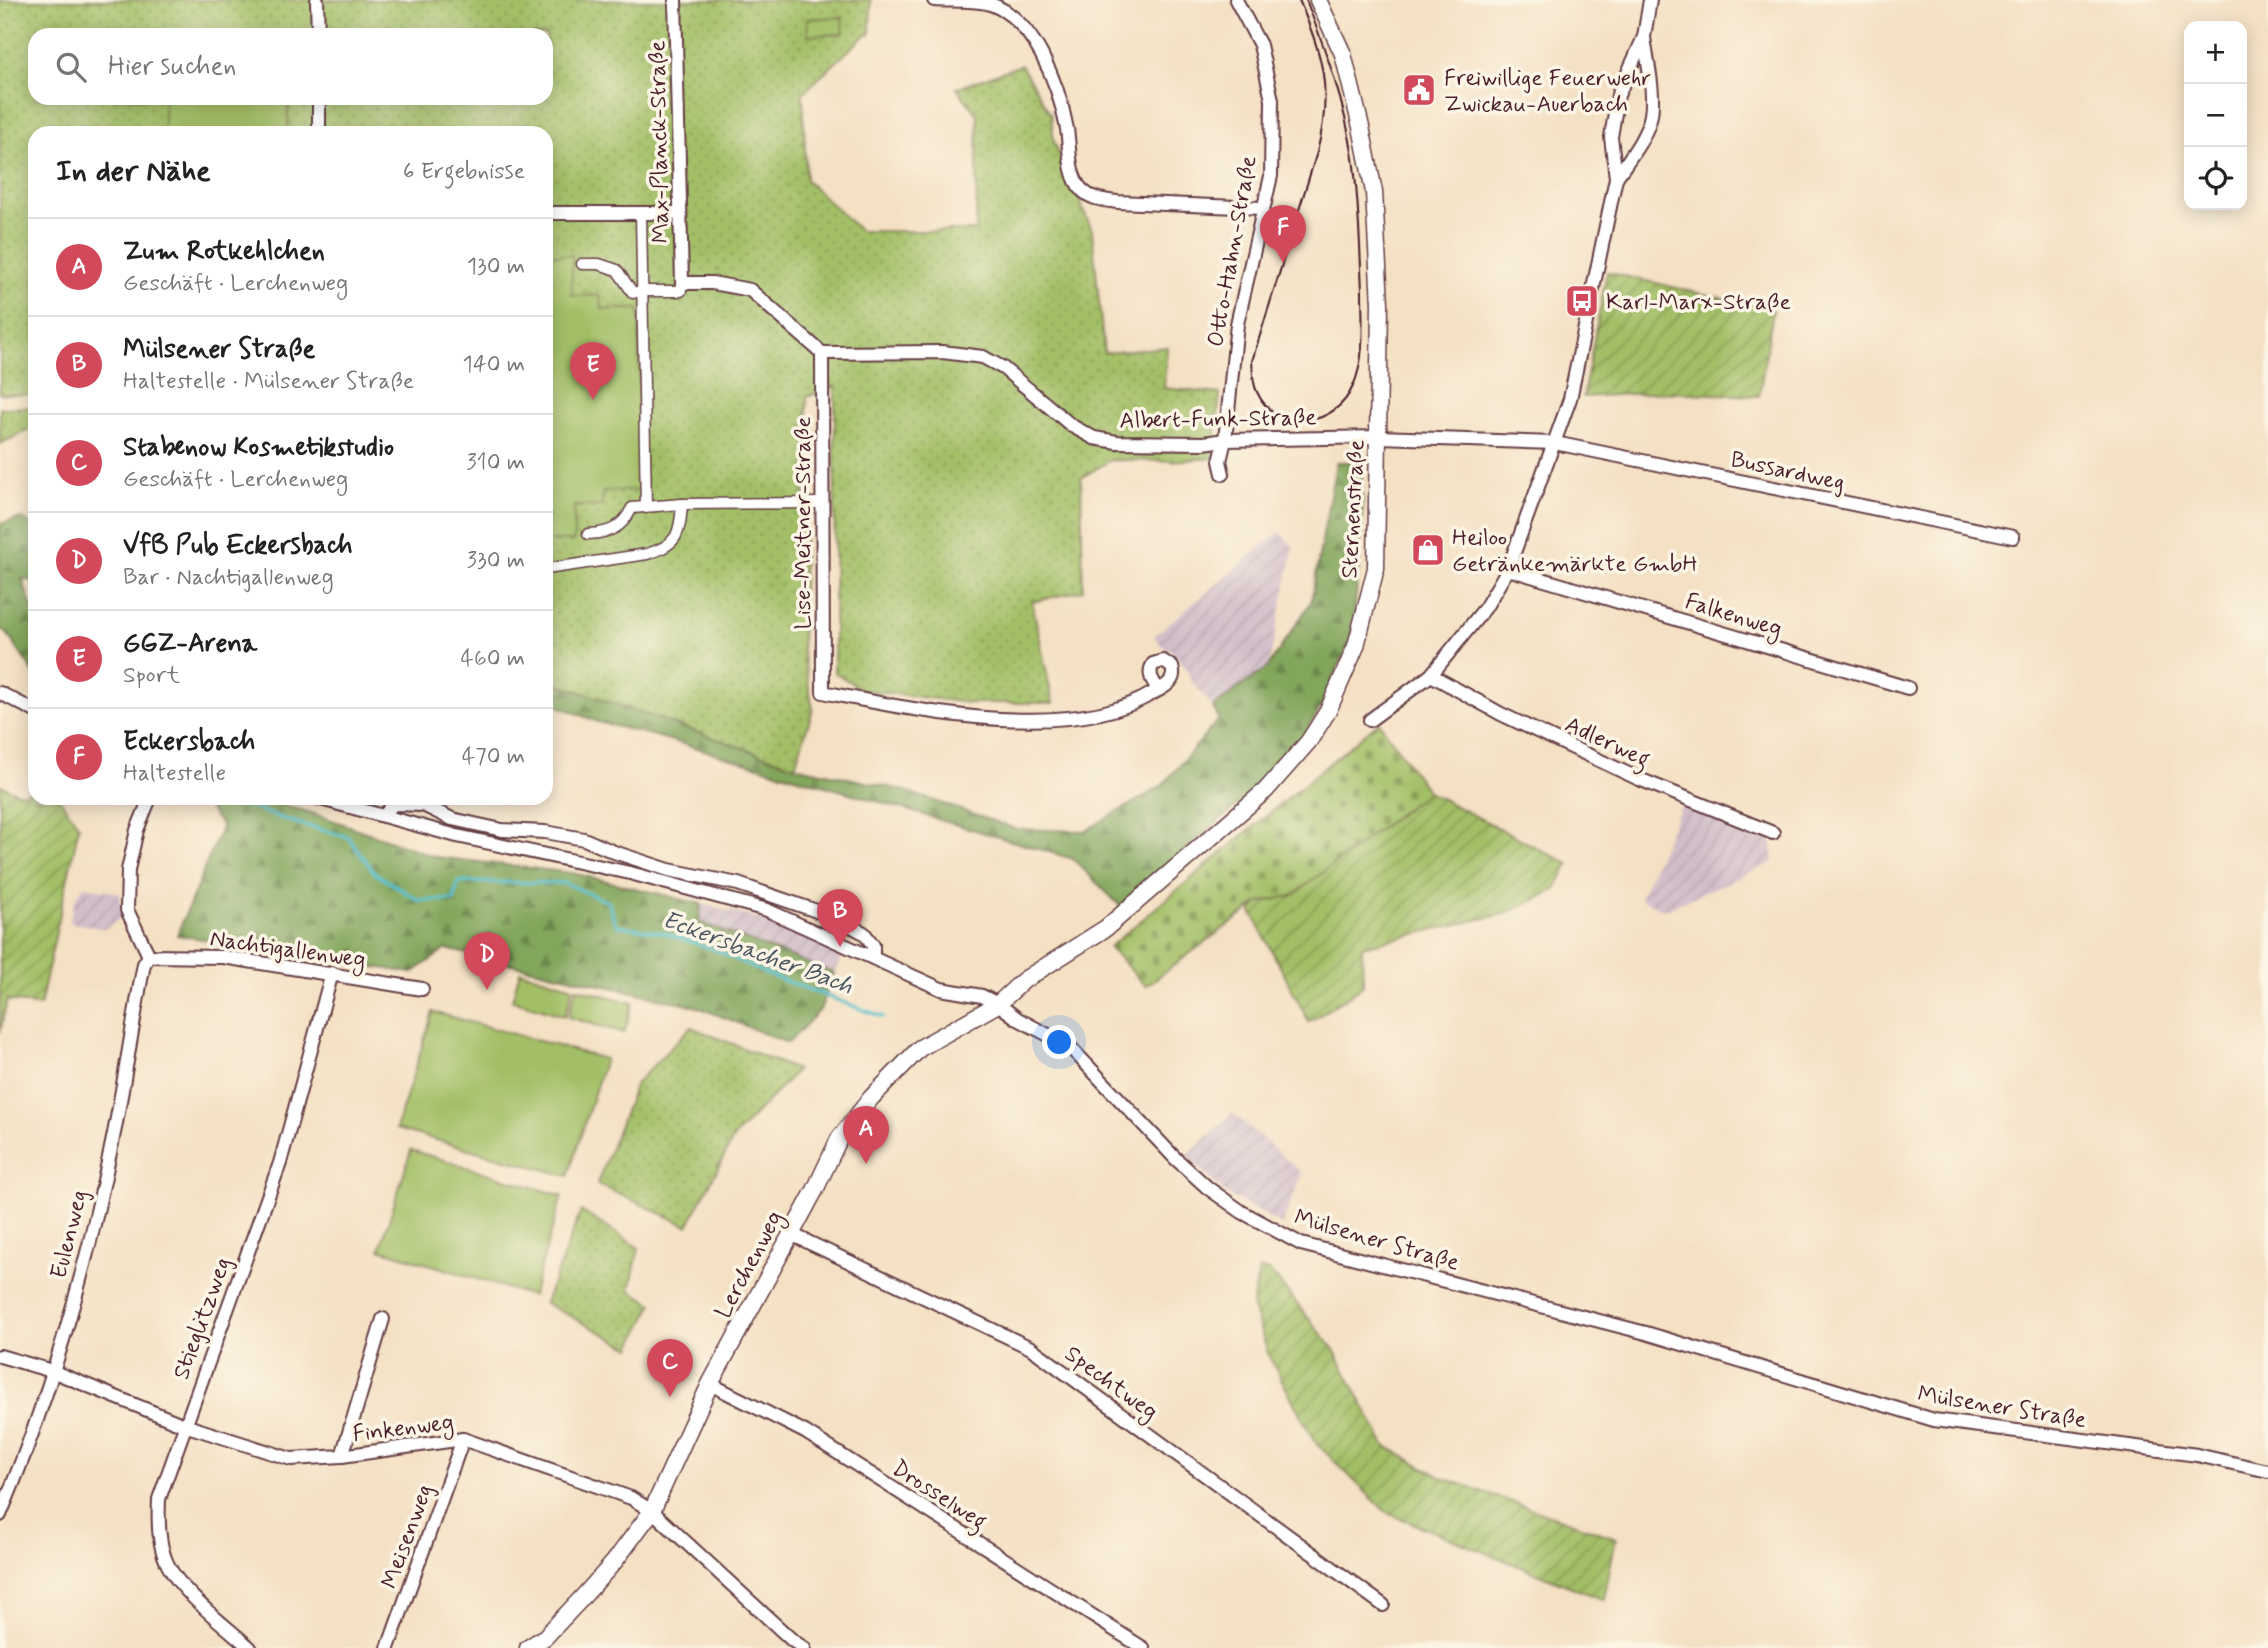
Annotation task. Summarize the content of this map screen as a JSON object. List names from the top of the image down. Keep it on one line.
{"streets":{"street":["Max-Planck-Straße","Otto-Hahn-Straße","Albert-Funk-Straße","Bussardweg","Sternenstraße","Lise-Meitner-Straße","Falkenweg","Adlerweg","Nachtigallenweg","Eulenweg","Mülsener Straße","Lerchenweg","Stieglitzweg","Spechtweg","Finkenweg","Drosselweg","Meisenweg"]},"crossings":[["Otto-Hahn-Straße","Albert-Funk-Straße"],["Albert-Funk-Straße","Bussardweg"],["Albert-Funk-Straße","Sternenstraße"],["Albert-Funk-Straße","Lise-Meitner-Straße"],["Sternenstraße","Mülsener Straße"],["Sternenstraße","Lerchenweg"],["Nachtigallenweg","Eulenweg"],["Nachtigallenweg","Stieglitzweg"],["Eulenweg","Finkenweg"],["Mülsener Straße","Lerchenweg"],["Lerchenweg","Spechtweg"],["Lerchenweg","Finkenweg"],["Lerchenweg","Drosselweg"],["Stieglitzweg","Finkenweg"],["Finkenweg","Meisenweg"]],"water":["Eckersbacher Bach"],"places":{"public building":["Freiwillige Feuerwehr Zwickau-Auerbach"],"bus stop":["Karl-Marx-Straße"],"shop":["Heiloo Getränkemärkte GmbH"]},"page":{"map_buttons":["+","−"],"search":"Hier suchen","heading":["In der Nähe","6 Ergebnisse"],"pins":["F","E","B","D","A","C"],"list":[{"mark":"A","name":"Zum Rotkehlchen","note":"Geschäft · Lerchenweg","value":"130 m"},{"mark":"B","name":"Mülsener Straße","note":"Haltestelle · Mülsener Straße","value":"140 m"},{"mark":"C","name":"Stabenow Kosmetikstudio","note":"Geschäft · Lerchenweg","value":"310 m"},{"mark":"D","name":"VfB Pub Eckersbach","note":"Bar · Nachtigallenweg","value":"330 m"},{"mark":"E","name":"GGZ-Arena","note":"Sport","value":"460 m"},{"mark":"F","name":"Eckersbach","note":"Haltestelle","value":"470 m"}]}}
